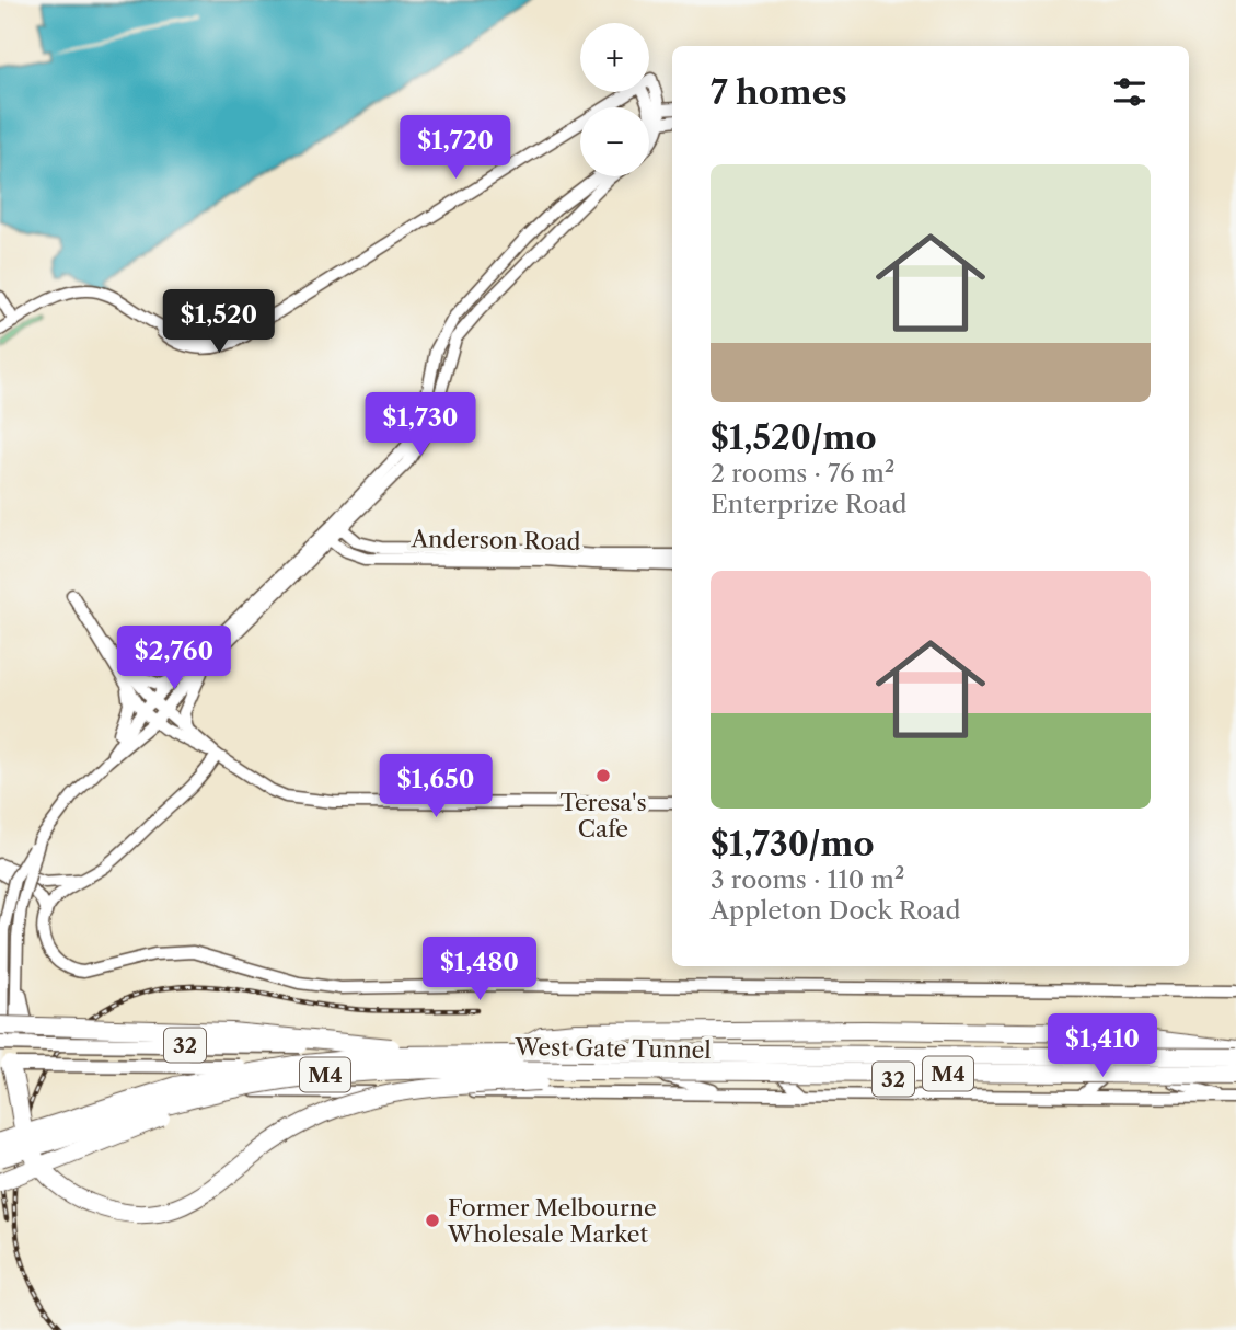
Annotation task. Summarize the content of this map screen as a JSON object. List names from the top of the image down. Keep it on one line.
{"streets":{"highway":["West Gate Tunnel","M4"],"main road":["32"],"street":["Anderson Road"]},"places":["Teresa's Cafe","Former Melbourne Wholesale Market"],"page":{"map_buttons":["+","−"],"heading":"7 homes","price":["$1,720","$1,520","$1,730","$2,760","$1,650","$1,480","$1,410"],"list":[{"name":"$1,520/mo","note":"2 rooms · 76 m² · Enterprize Road"},{"name":"$1,730/mo","note":"3 rooms · 110 m² · Appleton Dock Road"}]}}
